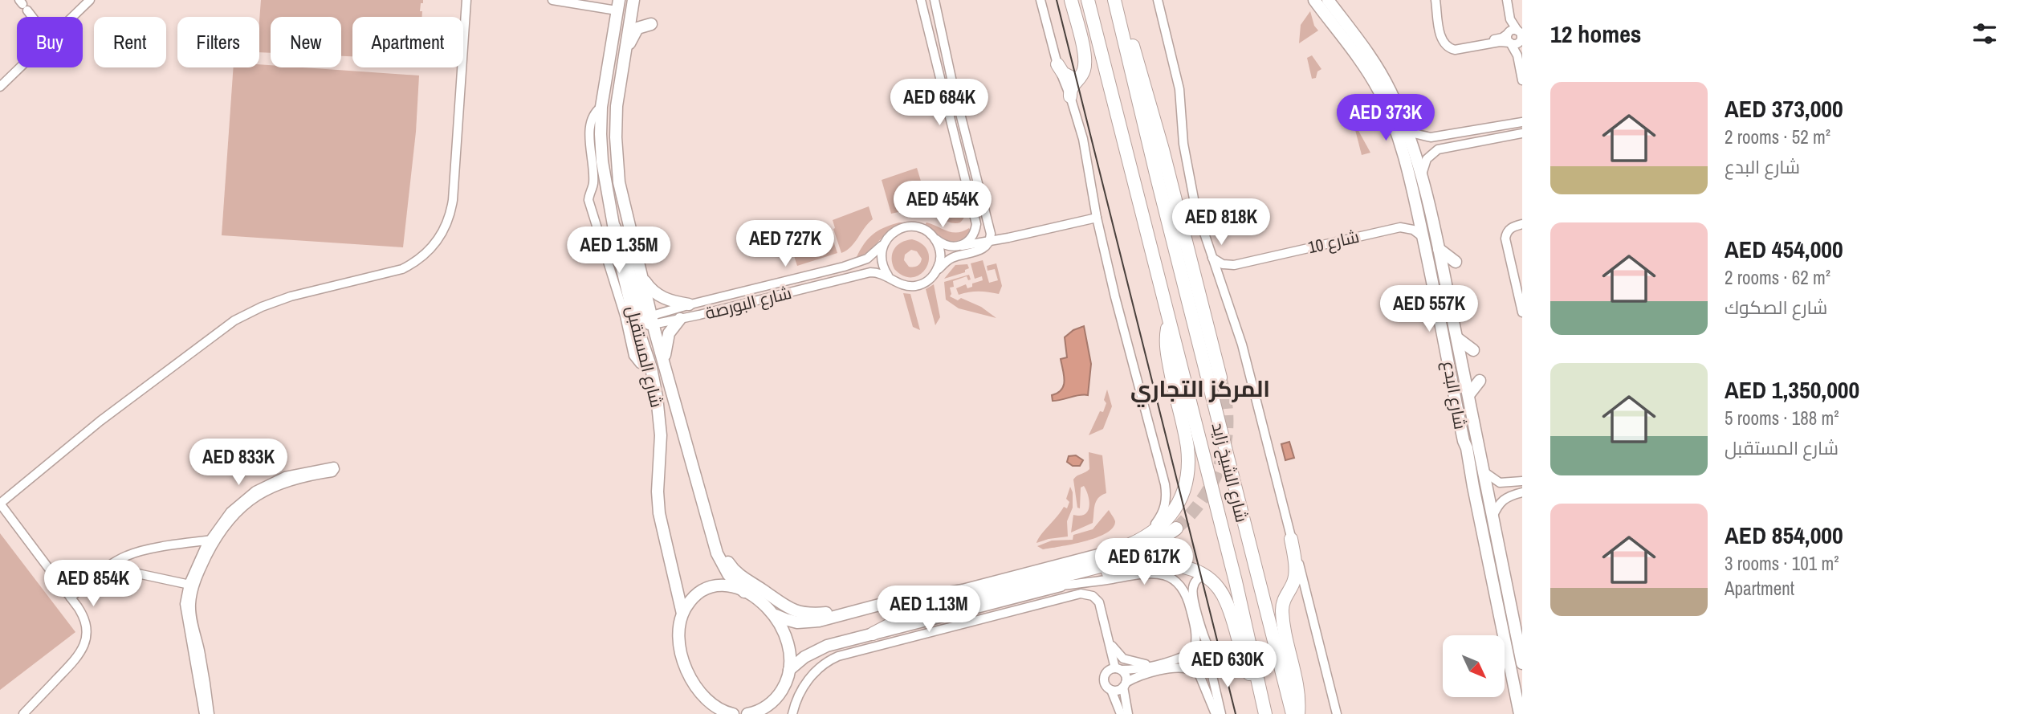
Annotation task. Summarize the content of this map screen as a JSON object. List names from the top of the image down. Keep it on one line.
{"streets":{"highway":["شارع الشيخ زايد"],"main road":["شارع المستقبل","شارع البدع"],"street":["شارع 10","شارع البورصة"]},"crossings":[["شارع 10","شارع البدع"],["شارع البورصة","شارع المستقبل"]],"districts":["المركز التجاري"],"north":"bottom right","page":{"heading":"12 homes","chip":["Buy","Rent","Filters","New","Apartment"],"list":[{"name":"AED 373,000","note":"2 rooms · 52 m² · شارع البدع"},{"name":"AED 454,000","note":"2 rooms · 62 m² · شارع الصكوك"},{"name":"AED 1,350,000","note":"5 rooms · 188 m² · شارع المستقبل"},{"name":"AED 854,000","note":"3 rooms · 101 m² · Apartment"}],"price":["AED 684K","AED 373K","AED 454K","AED 818K","AED 727K","AED 1.35M","AED 557K","AED 833K","AED 617K","AED 854K","AED 1.13M","AED 630K"]}}
